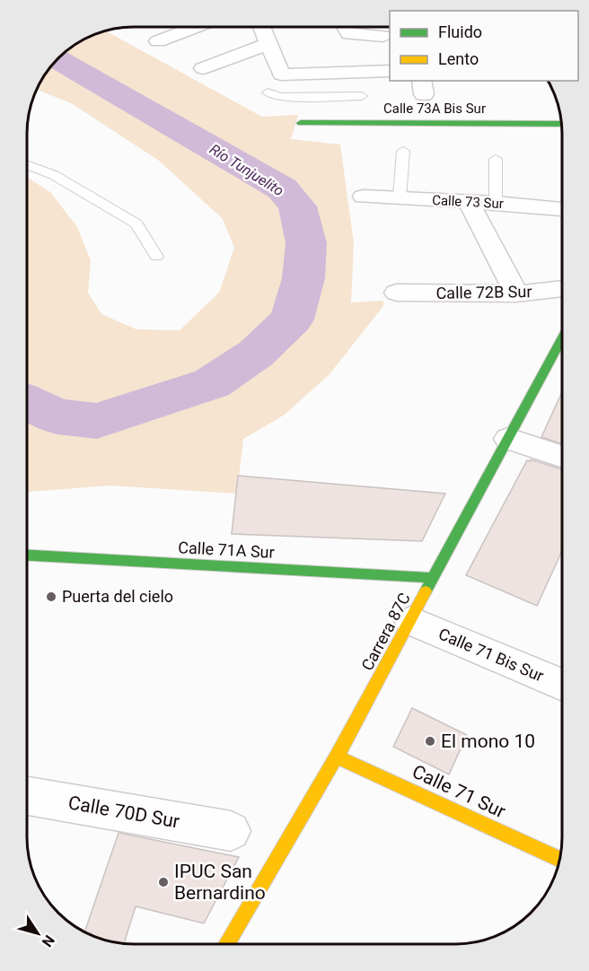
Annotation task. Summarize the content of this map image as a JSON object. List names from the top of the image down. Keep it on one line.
{"streets":{"street":["Calle 73A Bis Sur","Calle 73 Sur","Calle 72B Sur","Calle 71A Sur","Carrera 87C","Calle 71 Bis Sur","Calle 71 Sur","Calle 70D Sur"]},"crossings":[["Calle 71A Sur","Carrera 87C"],["Carrera 87C","Calle 71 Bis Sur"],["Carrera 87C","Calle 71 Sur"]],"water":["Río Tunjuelito"],"places":["Puerta del cielo","El mono 10","IPUC San Bernardino"],"legend":["Fluido","Lento"],"north":"bottom right"}
